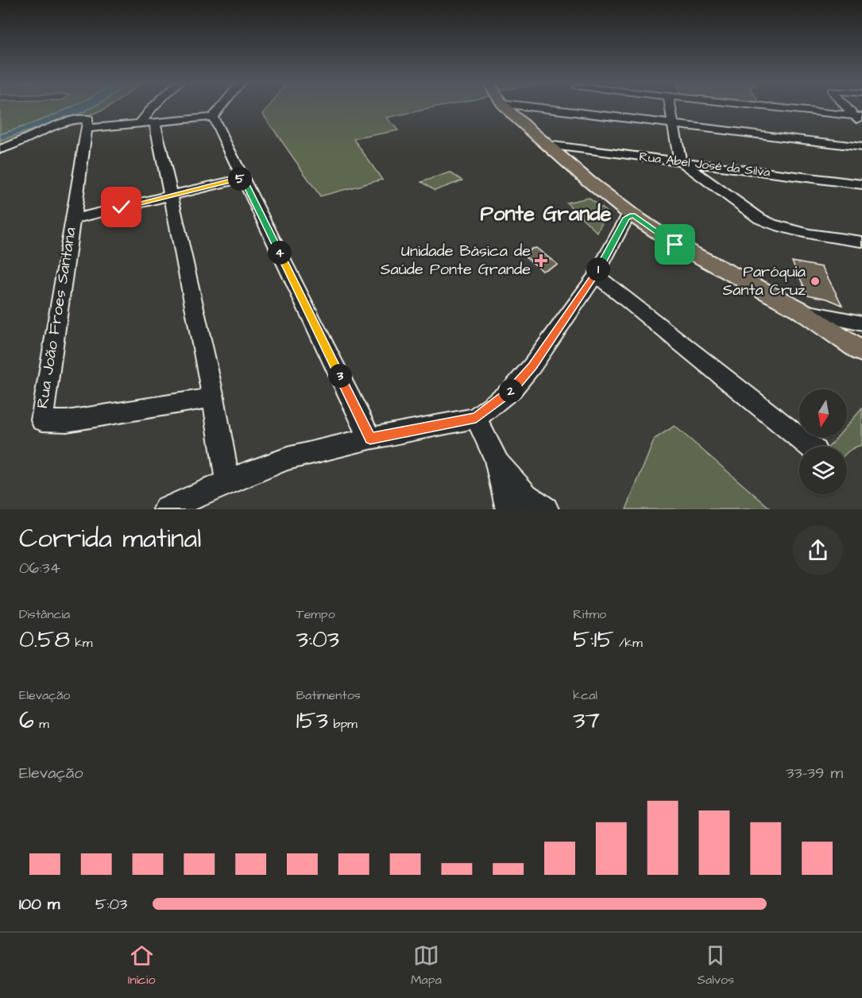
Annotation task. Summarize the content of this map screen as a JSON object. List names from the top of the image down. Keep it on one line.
{"streets":{"street":["Rua Abel José da Silva","Rua João Froes Santana"]},"districts":["Ponte Grande"],"places":{"health":["Unidade Básica de Saúde Ponte Grande"],"other":["Paróquia Santa Cruz"]},"north":"bottom","page":{"pins":["5","4","1","3","2"],"heading":["Corrida matinal","06:34"],"stats":[["Distância","0.58 km"],["Tempo","3:03"],["Ritmo","5:15 /km"],["Elevação","6 m"],["Batimentos","153 bpm"],["kcal","37"]],"chart":["Elevação","33–39 m"],"list":[{"name":"100 m","note":"5:03"}],"tabs":["Início","Mapa","Salvos"]}}
